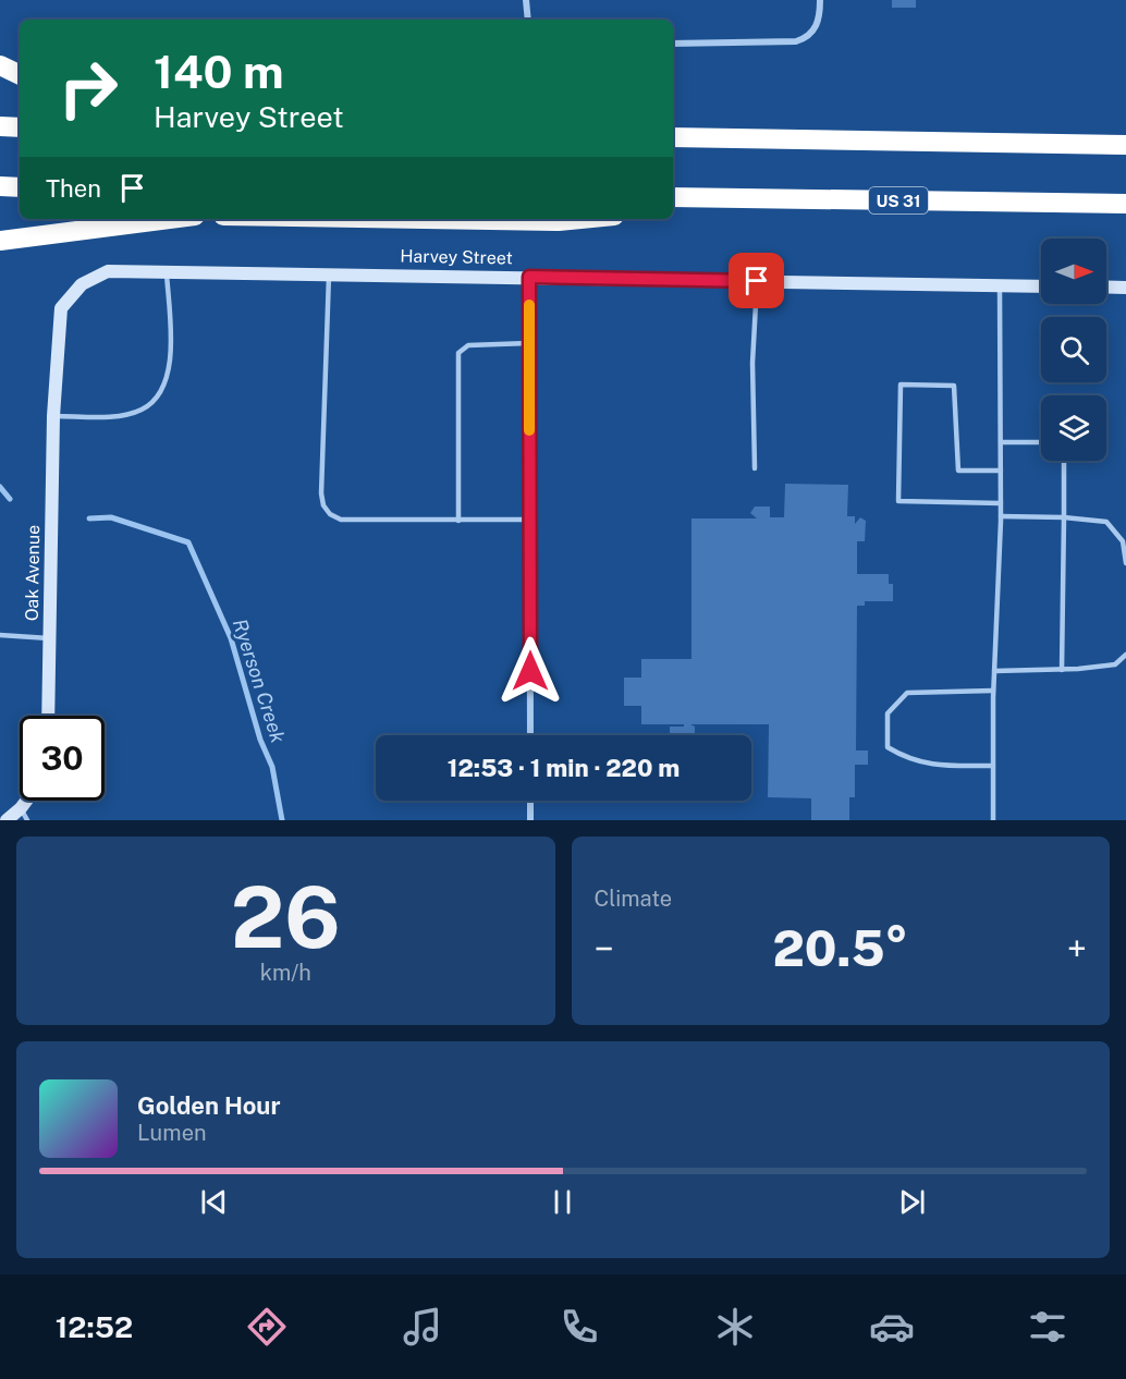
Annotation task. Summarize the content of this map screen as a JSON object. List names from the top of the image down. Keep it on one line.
{"streets":{"highway":["US 31"],"street":["Harvey Street","Oak Avenue"]},"crossings":[["Harvey Street","Oak Avenue"]],"water":["Ryerson Creek"],"north":"right","page":{"turn":["140 m","Harvey Street"],"then":"Then","limit":"30","trip":"12:53 · 1 min · 220 m","tile":[["26","km/h"],"Climate"],"heat":["−","20.5°","+"],"song":["Golden Hour","Lumen"],"tabs":"12:52"}}
